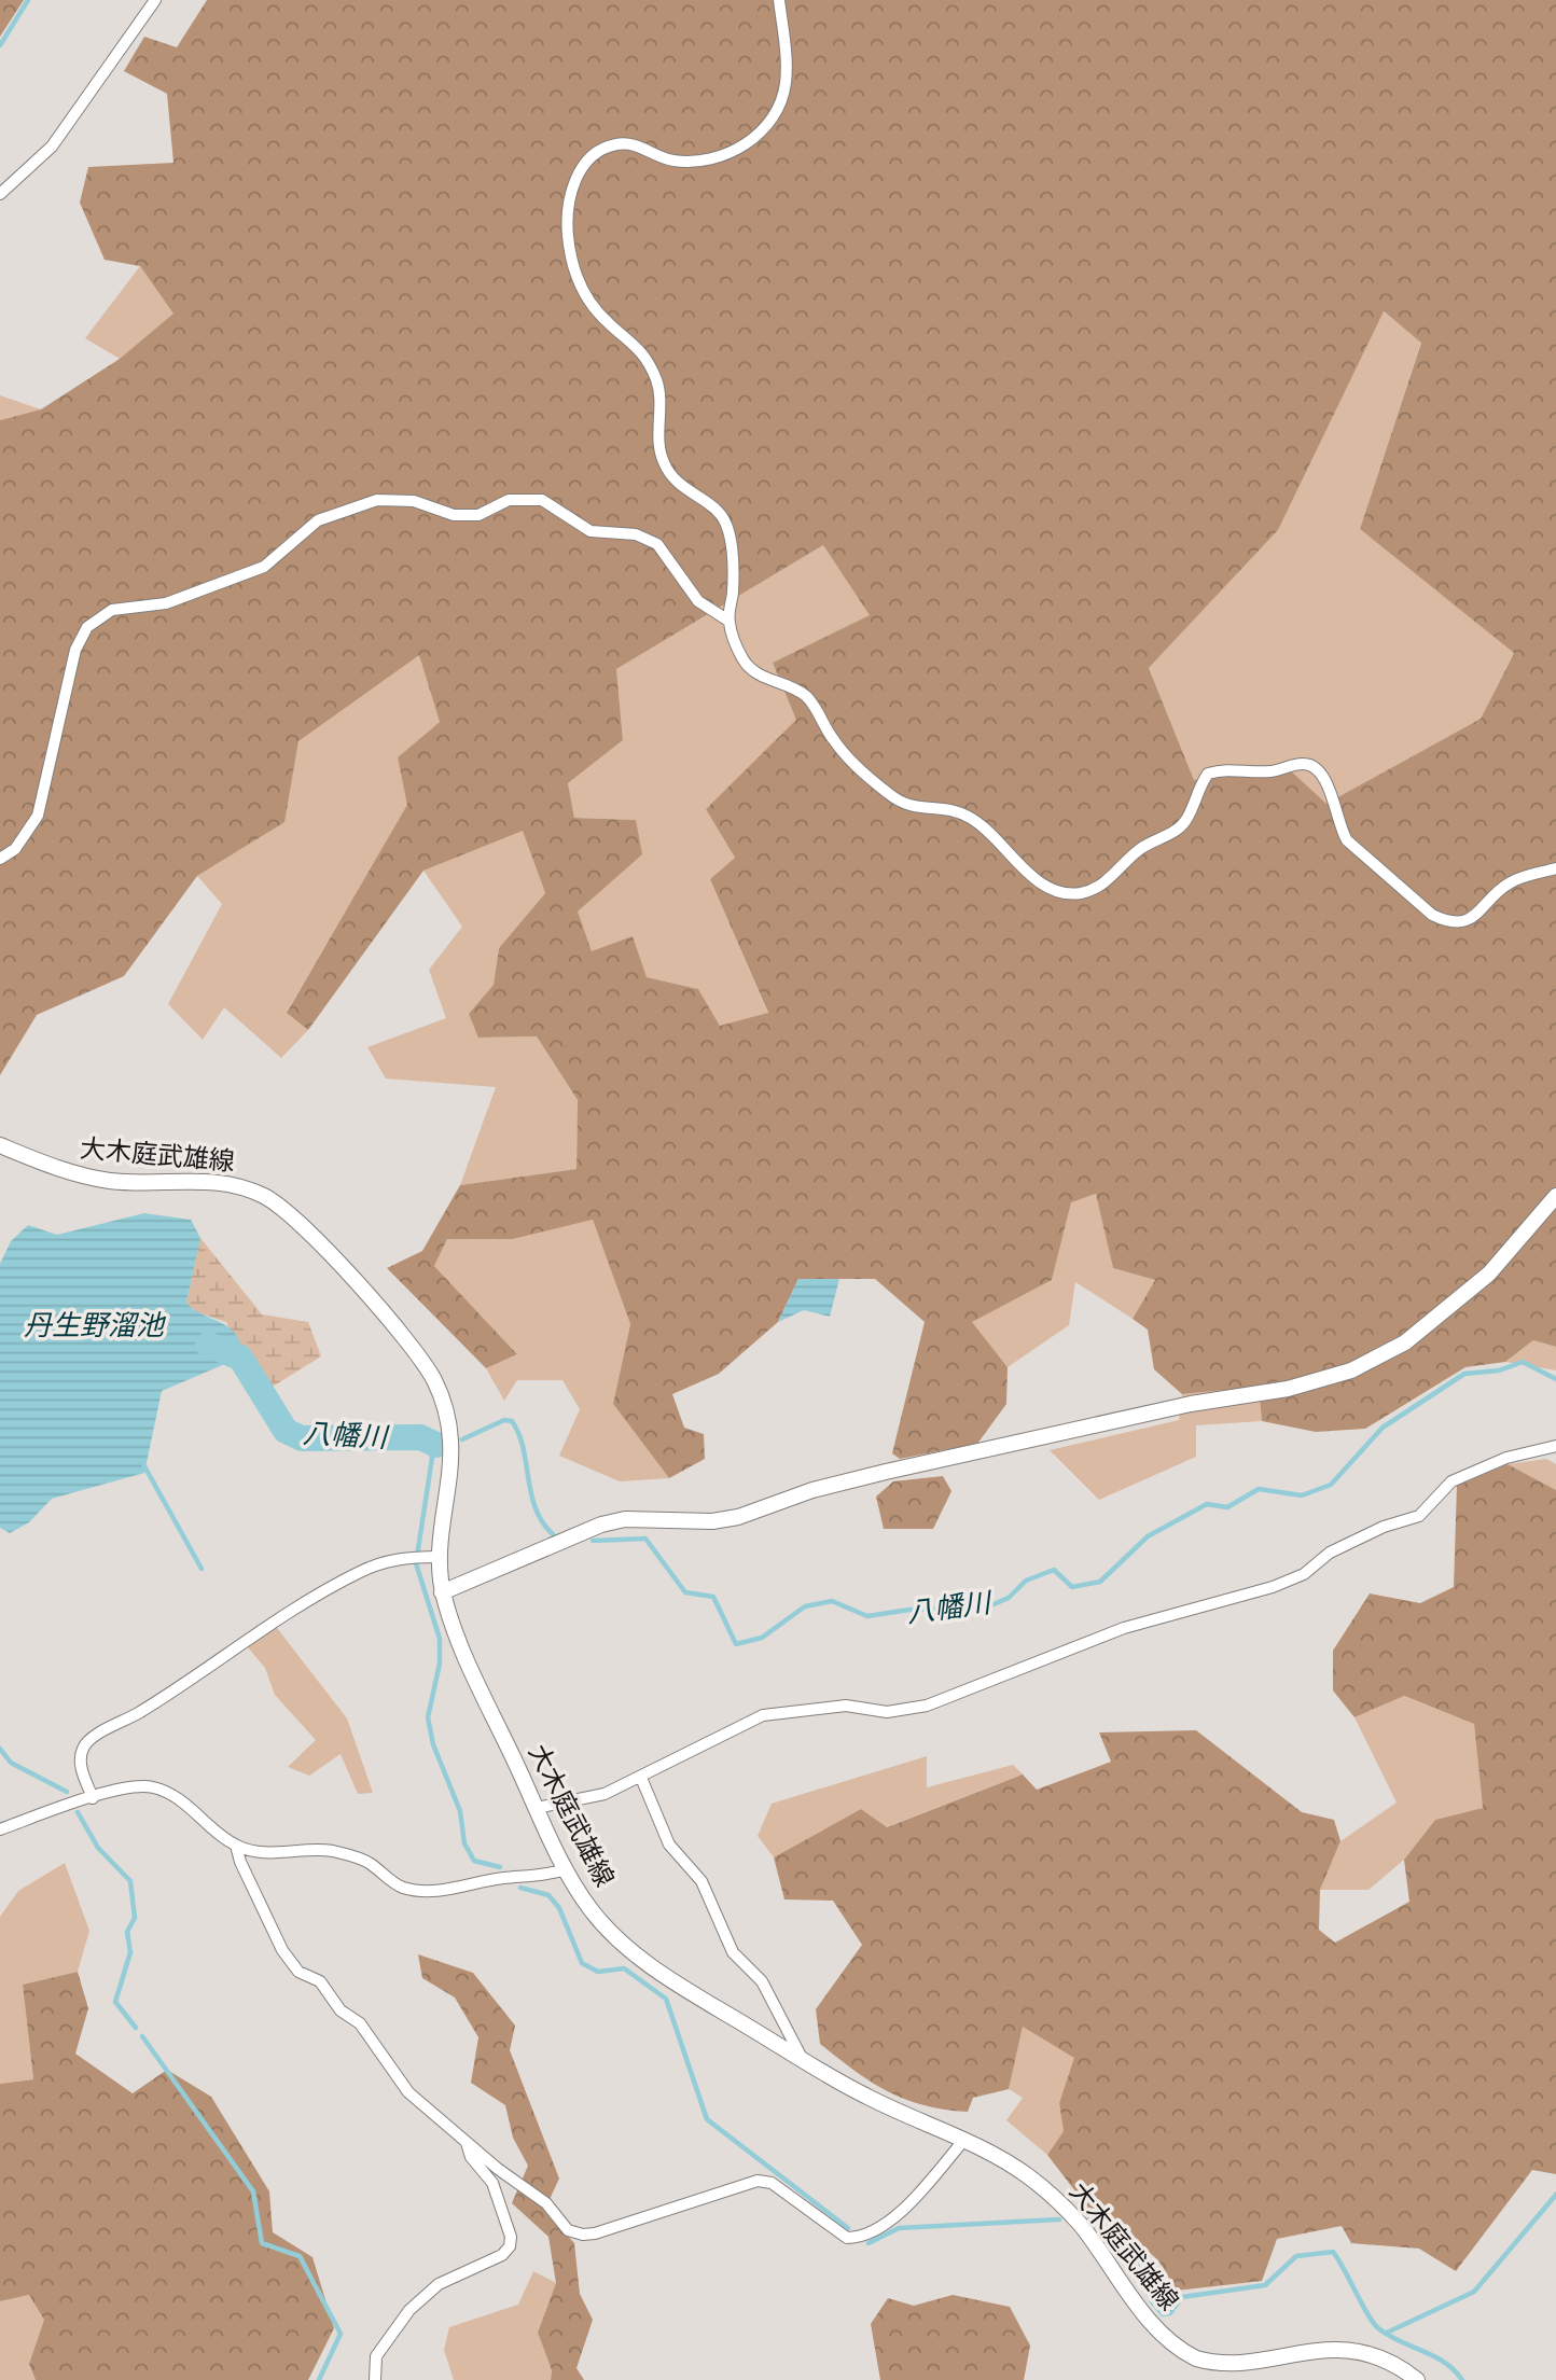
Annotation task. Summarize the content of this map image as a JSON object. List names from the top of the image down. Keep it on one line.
{"streets":{"main road":["大木庭武雄線"]},"water":["丹生野溜池","八幡川"]}
